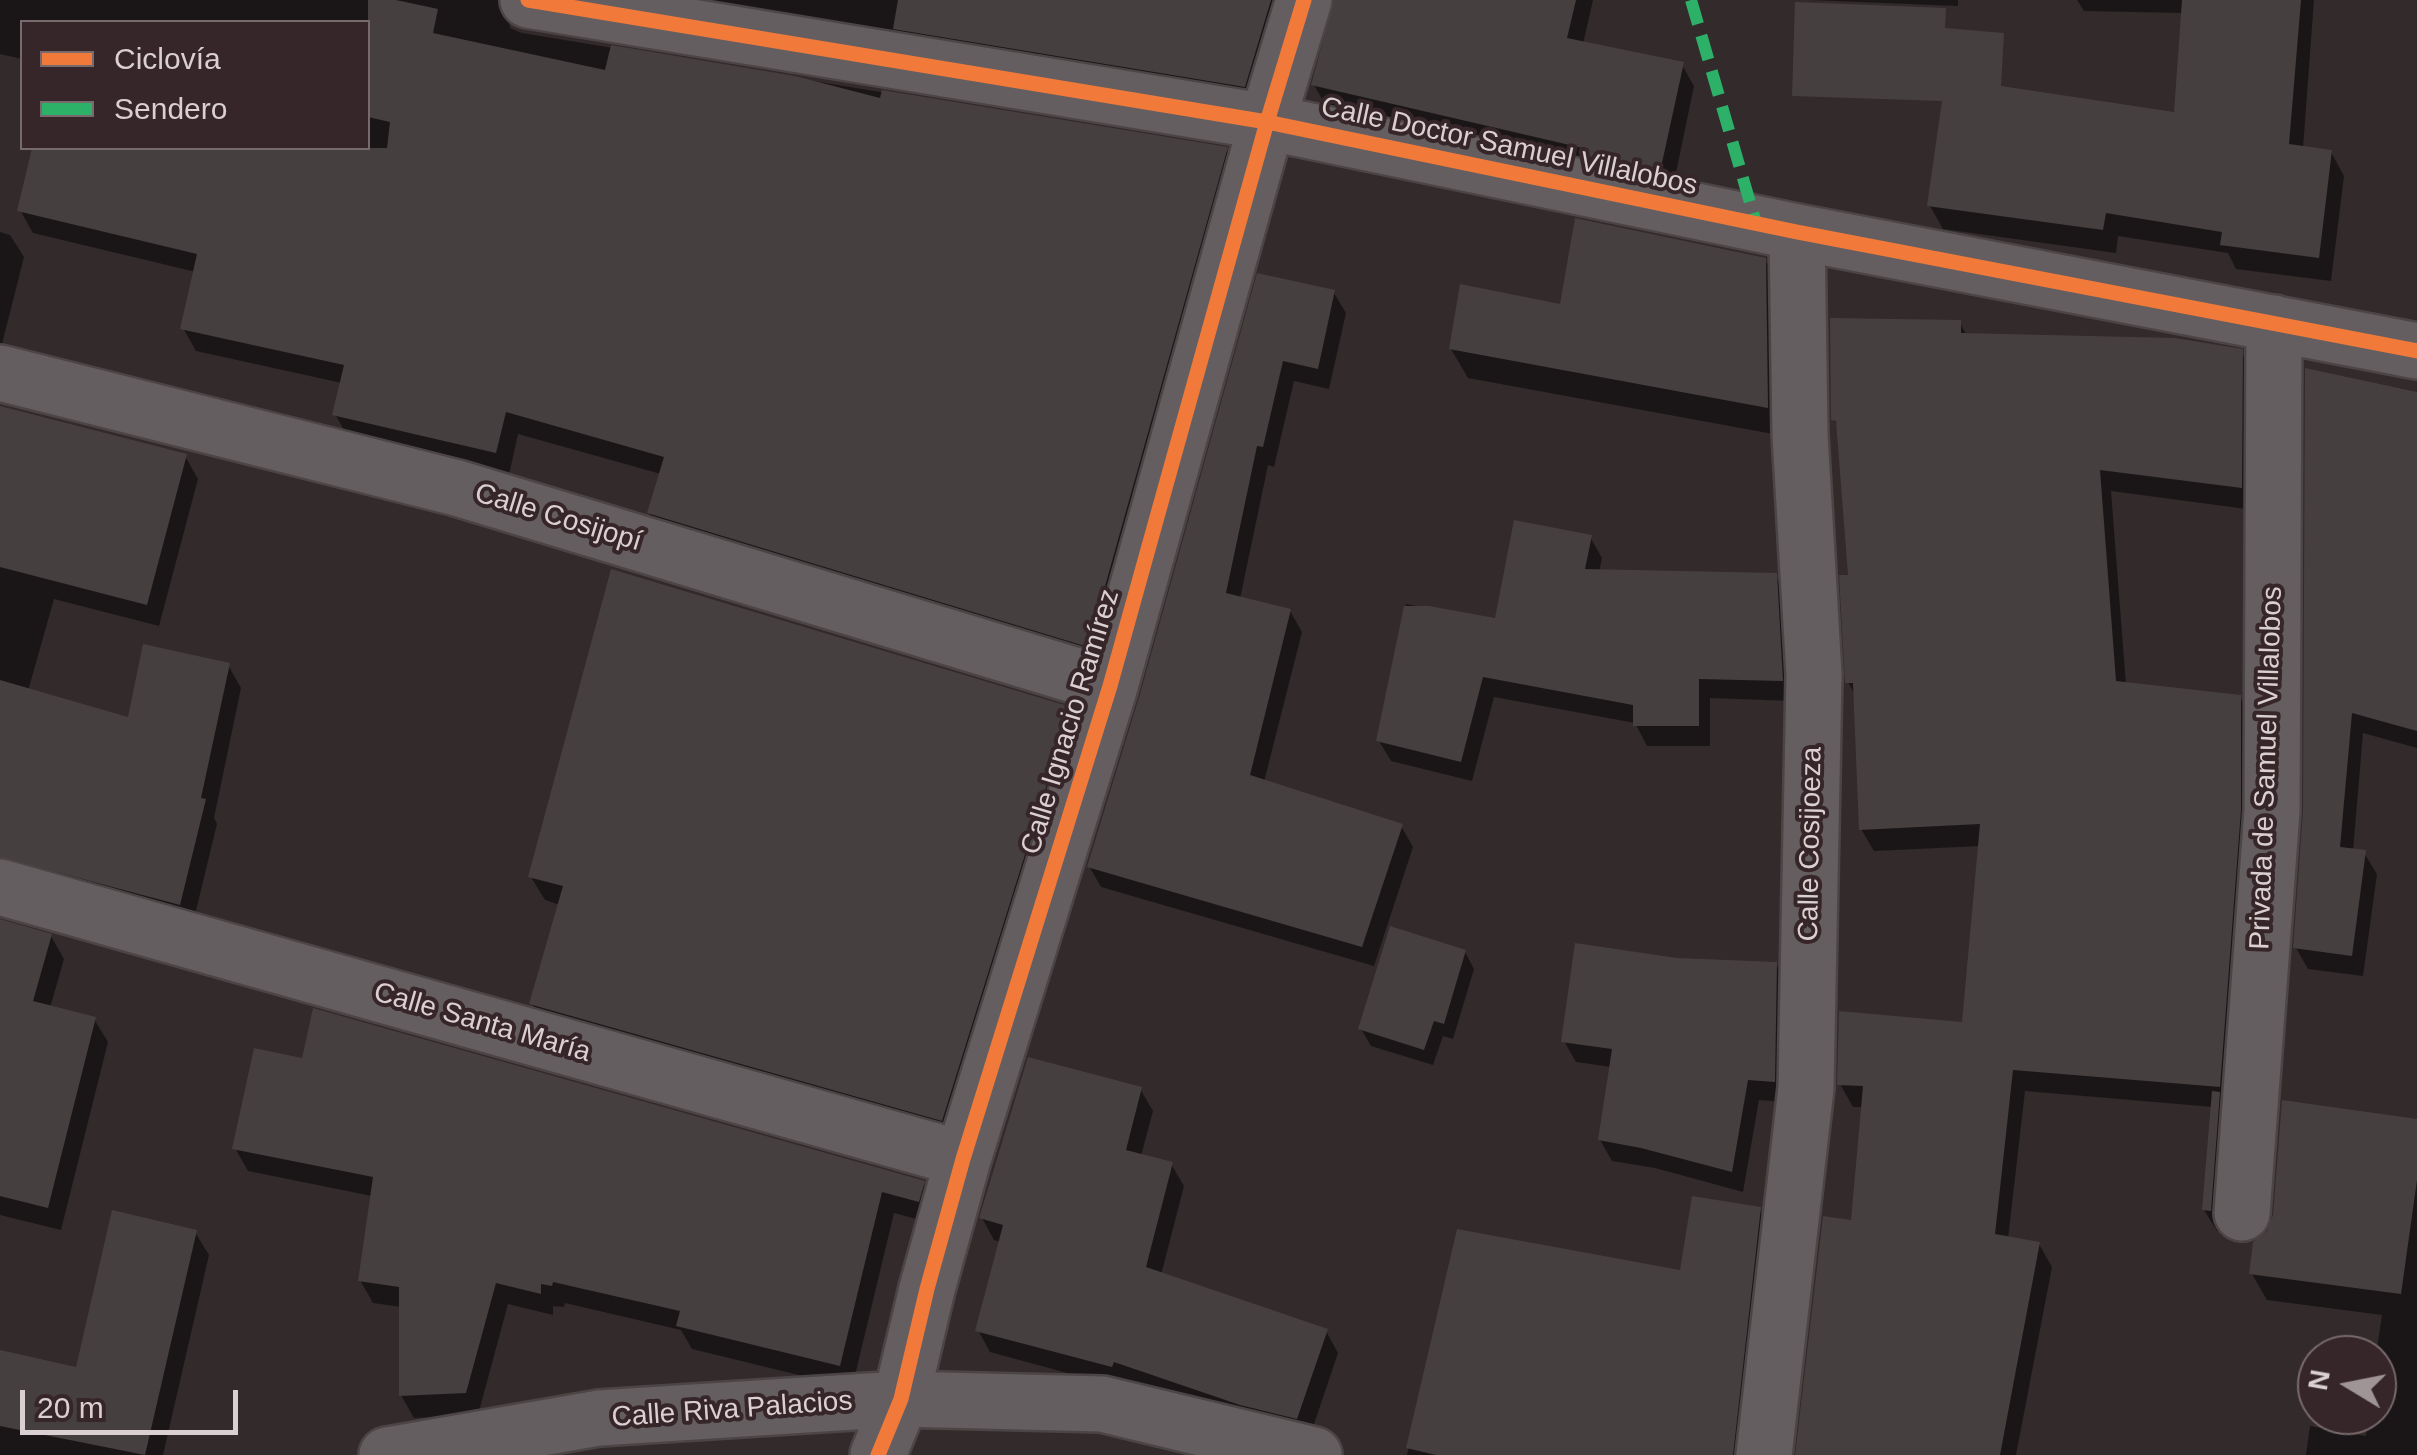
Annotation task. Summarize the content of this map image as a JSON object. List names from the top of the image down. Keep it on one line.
{"streets":{"street":["Calle Doctor Samuel Villalobos","Calle Cosijopí","Calle Ignacio Ramírez","Privada de Samuel Villalobos","Calle Cosijoeza","Calle Santa María","Calle Riva Palacios"]},"crossings":[["Calle Doctor Samuel Villalobos","Calle Ignacio Ramírez"],["Calle Doctor Samuel Villalobos","Privada de Samuel Villalobos"],["Calle Doctor Samuel Villalobos","Calle Cosijoeza"],["Calle Cosijopí","Calle Ignacio Ramírez"],["Calle Ignacio Ramírez","Calle Santa María"],["Calle Ignacio Ramírez","Calle Riva Palacios"]],"legend":["Ciclovía","Sendero"],"scale_bar":"20 m","north":"left"}
